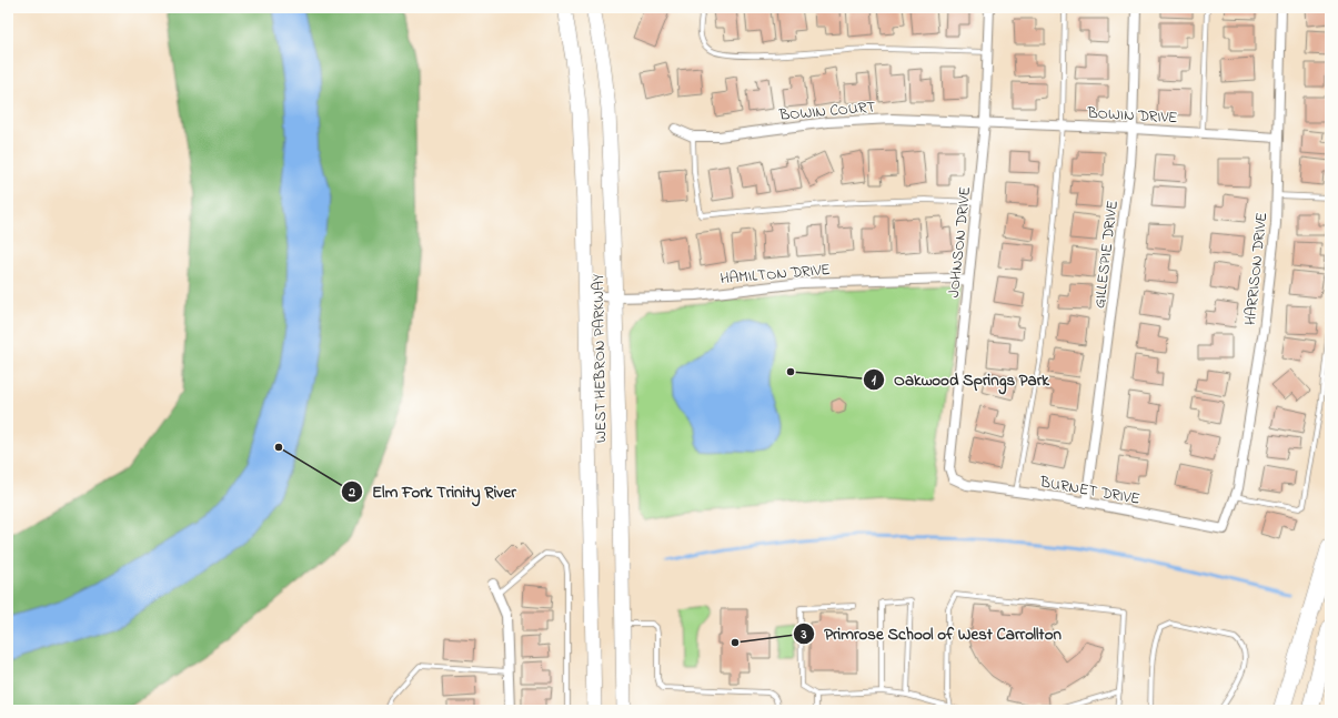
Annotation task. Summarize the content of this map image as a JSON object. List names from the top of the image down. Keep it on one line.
{"streets":{"main road":["WEST HEBRON PARKWAY"],"street":["BOWIN COURT","BOWIN DRIVE","JOHNSON DRIVE","GILLESPIE DRIVE","HARRISON DRIVE","HAMILTON DRIVE","BURNET DRIVE"]},"crossings":[["BOWIN COURT","BOWIN DRIVE"],["BOWIN COURT","JOHNSON DRIVE"],["BOWIN DRIVE","JOHNSON DRIVE"],["BOWIN DRIVE","GILLESPIE DRIVE"],["BOWIN DRIVE","HARRISON DRIVE"],["JOHNSON DRIVE","HAMILTON DRIVE"],["JOHNSON DRIVE","BURNET DRIVE"],["GILLESPIE DRIVE","BURNET DRIVE"],["HARRISON DRIVE","BURNET DRIVE"],["HAMILTON DRIVE","WEST HEBRON PARKWAY"]],"places":["Oakwood Springs Park","Elm Fork Trinity River","Primrose School of West Carrollton"]}
